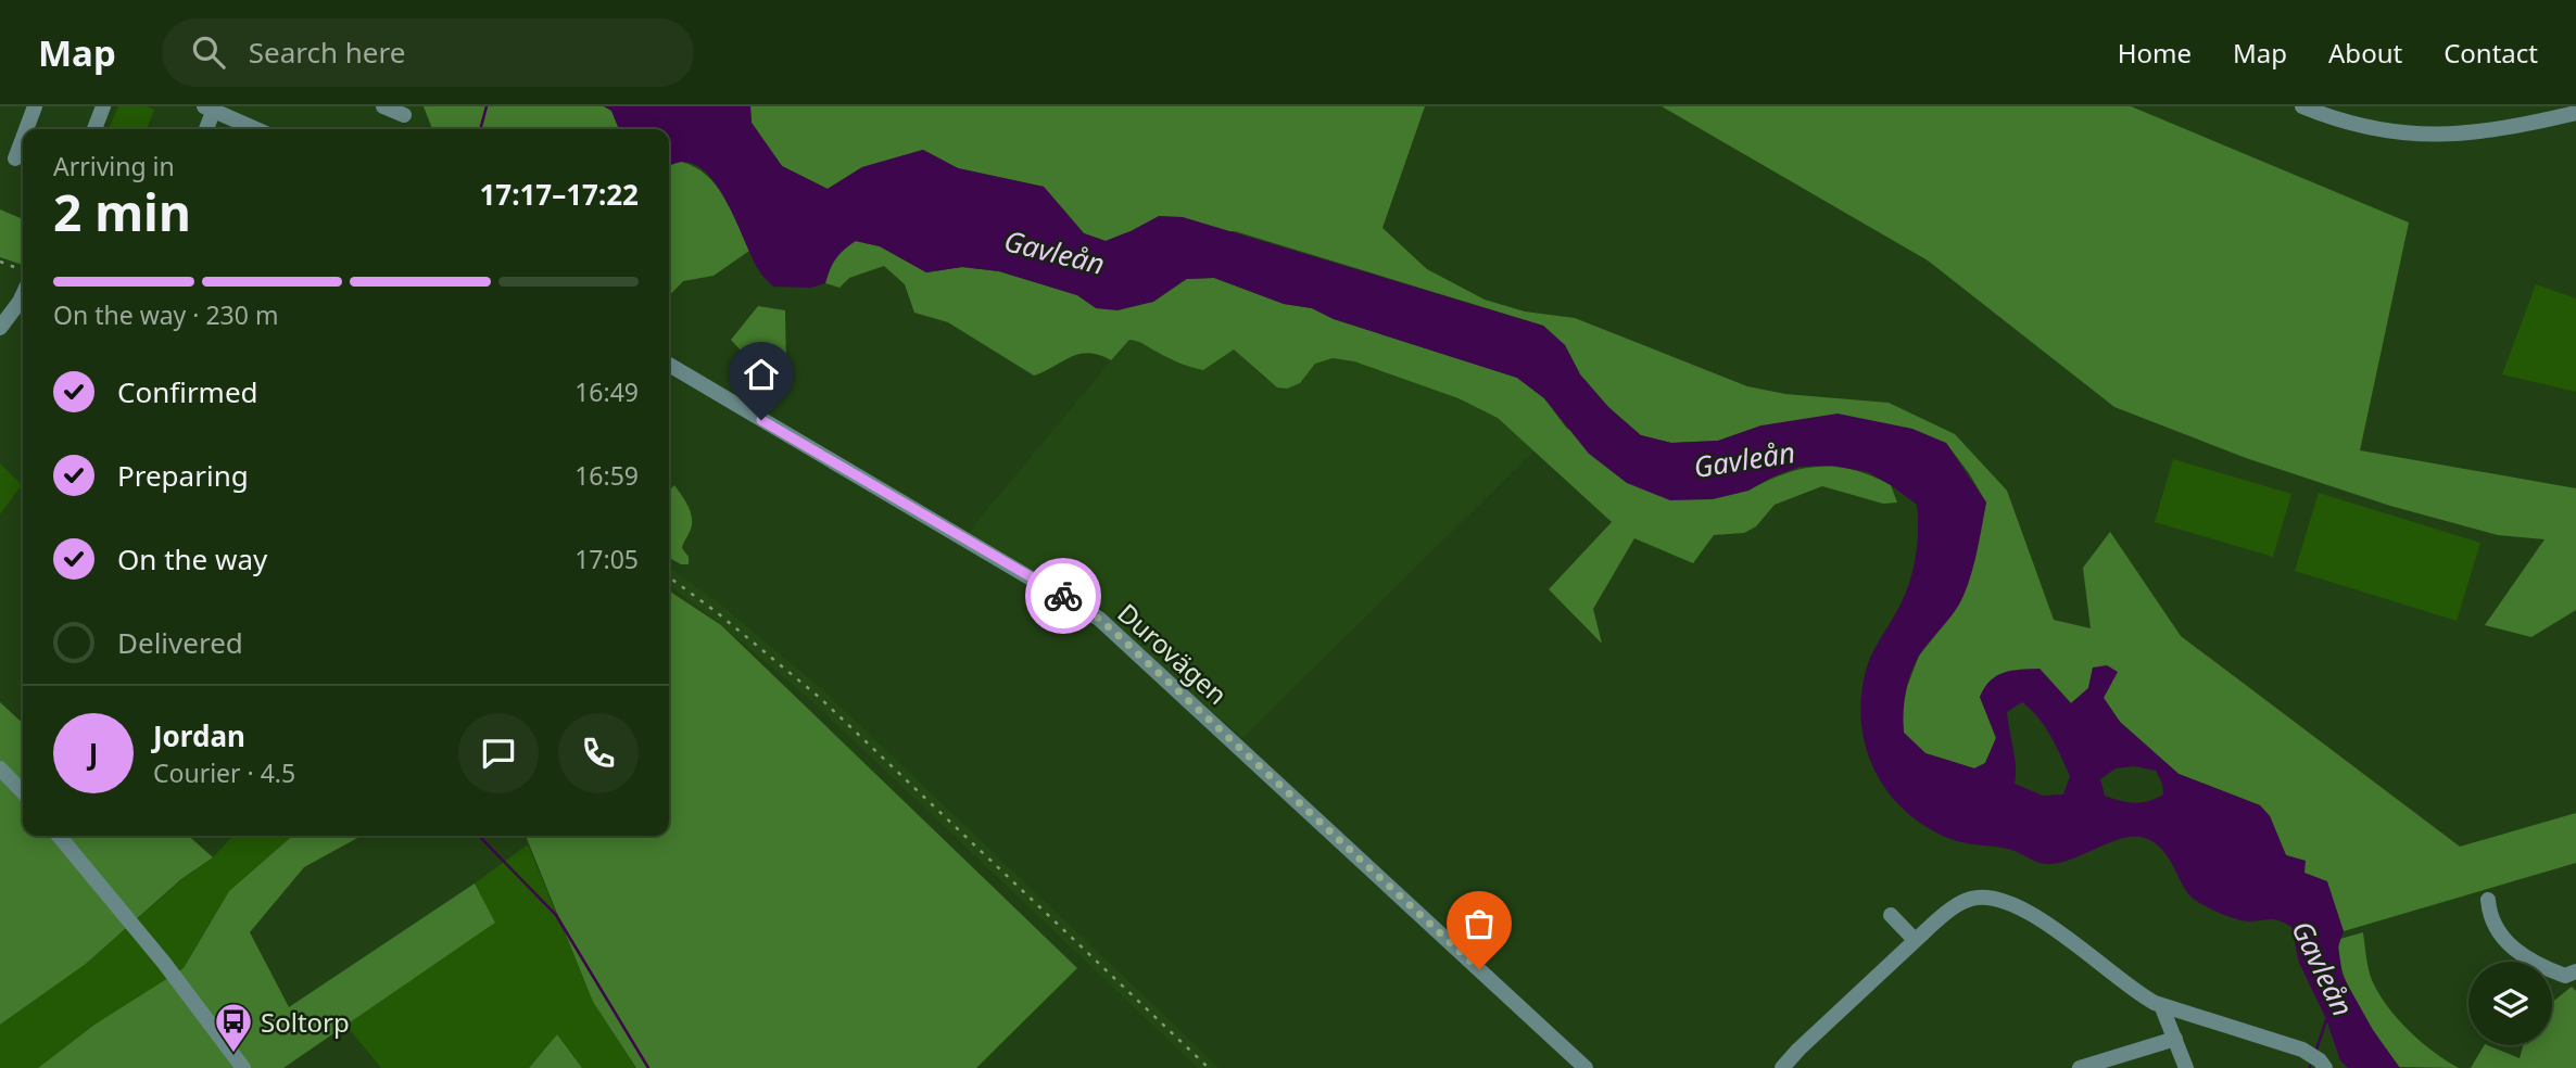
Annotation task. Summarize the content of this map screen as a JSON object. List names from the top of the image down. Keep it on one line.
{"streets":{"street":["Durovägen"]},"water":["Gavleån"],"places":{"bus stop":["Soltorp"]},"page":{"header":"Map","search":"Search here","nav":["Home","Map","About","Contact"],"heading":["2 min","Arriving in","17:17–17:22"],"panel":["Jordan","Courier · 4.5"],"bar":"On the way · 230 m","list":[["Confirmed","16:49"],["Preparing","16:59"],["On the way","17:05"],"Delivered"],"round":"J"}}
